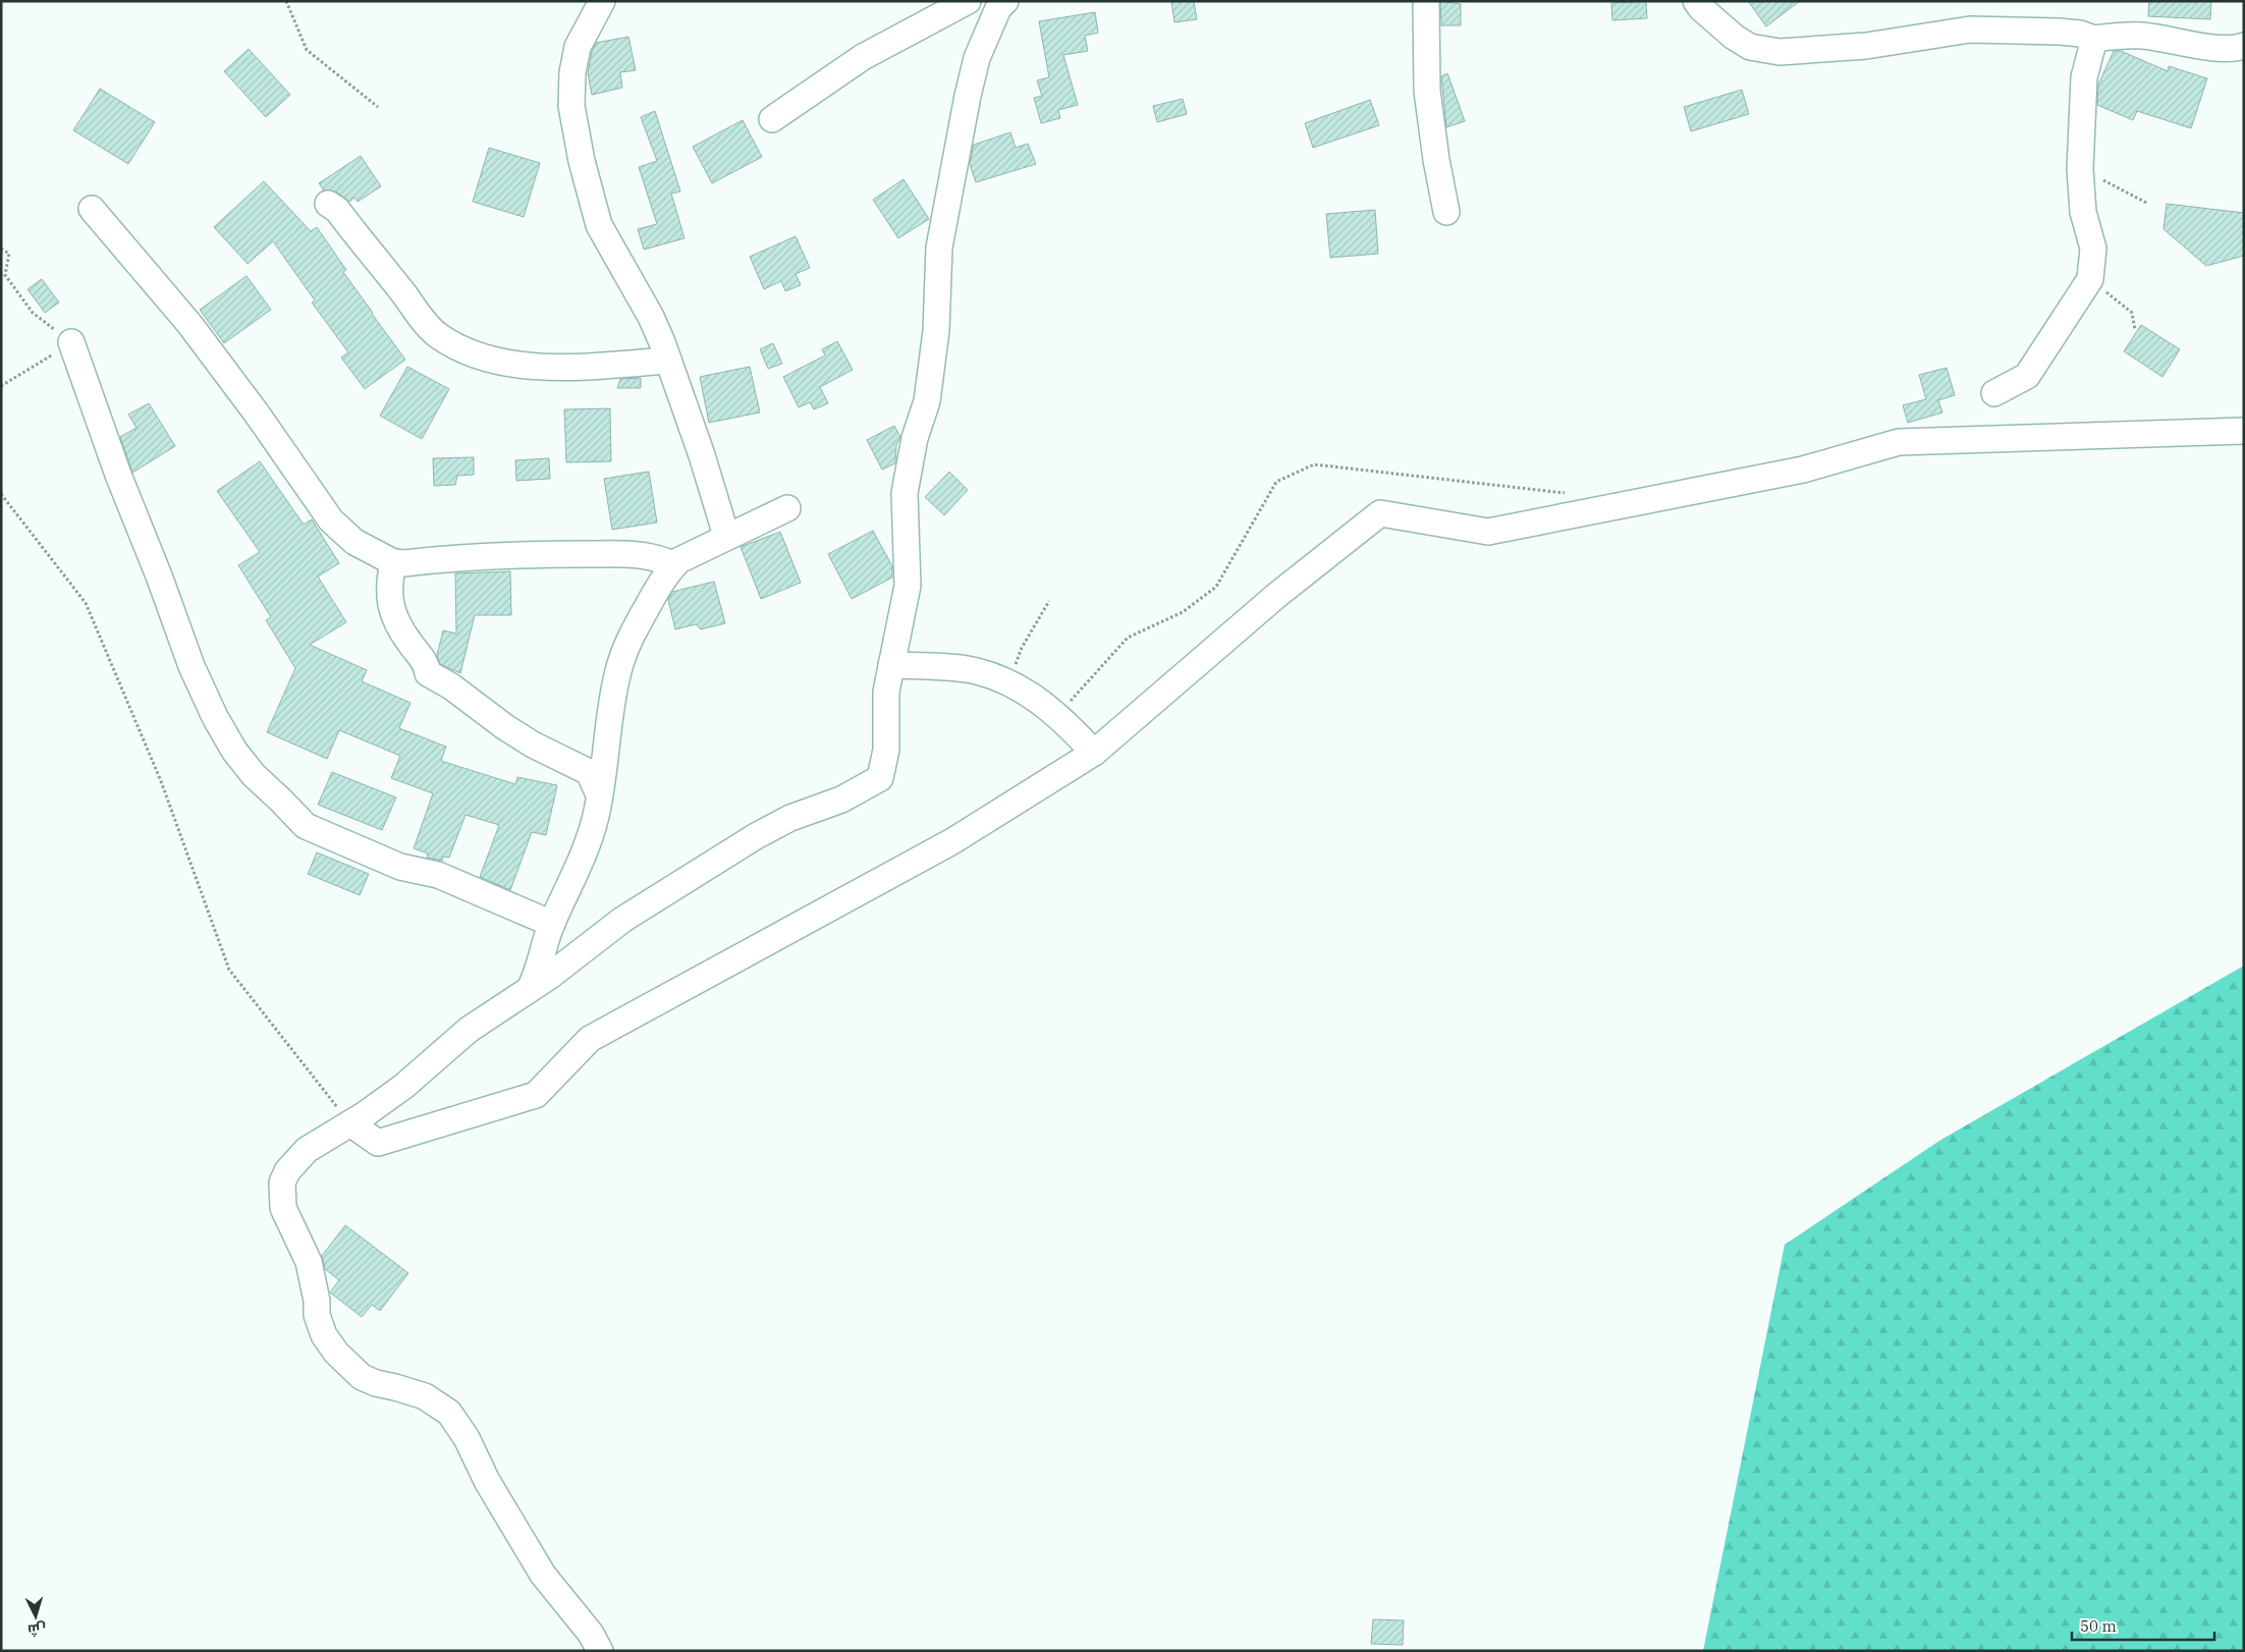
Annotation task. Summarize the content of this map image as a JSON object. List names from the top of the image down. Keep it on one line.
{"scale_bar":"50 m","north":"bottom"}
